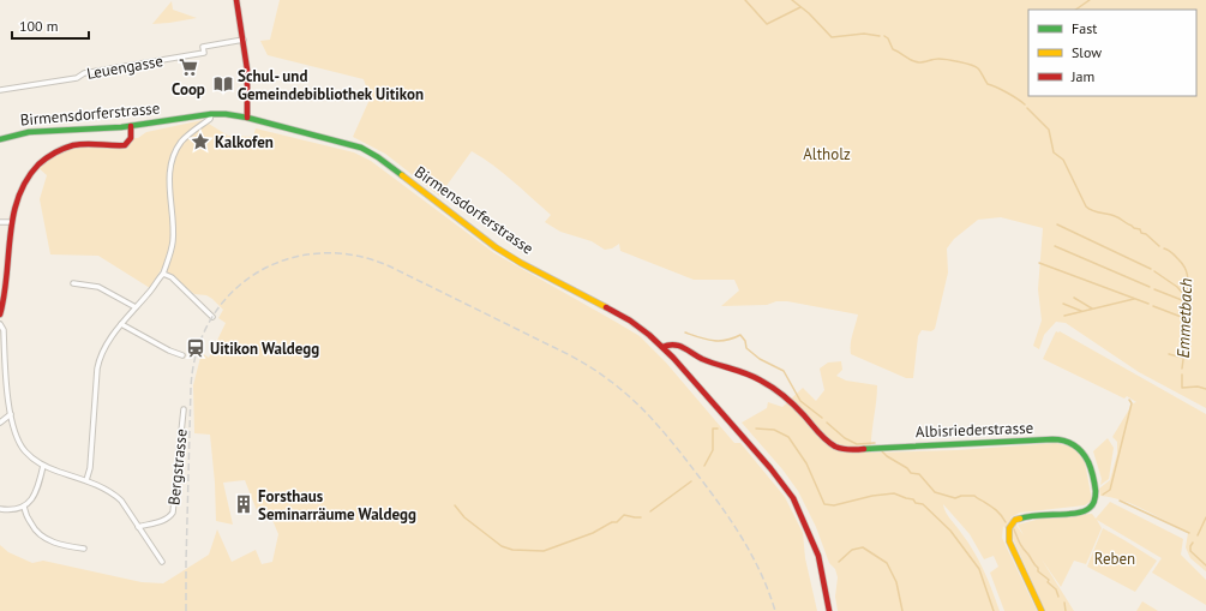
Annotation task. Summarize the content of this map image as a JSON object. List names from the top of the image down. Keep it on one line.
{"streets":{"main road":["Birmensdorferstrasse","Albisriederstrasse"],"street":["Leuengasse","Bergstrasse"]},"crossings":[["Birmensdorferstrasse","Albisriederstrasse"]],"water":["Emmetbach"],"parks":["Altholz","Reben"],"places":{"supermarket":["Coop"],"library":["Schul- und Gemeindebibliothek Uitikon"],"place":["Kalkofen"],"station":["Uitikon Waldegg"],"building":["Forsthaus Seminarräume Waldegg"]},"legend":["Fast","Slow","Jam"],"scale_bar":"100 m"}
